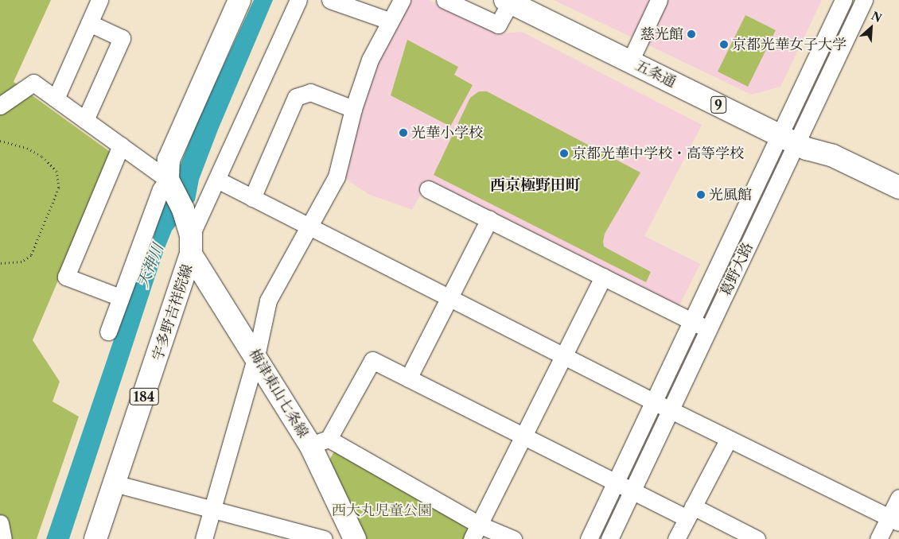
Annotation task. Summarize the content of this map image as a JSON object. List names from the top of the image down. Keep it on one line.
{"streets":{"main road":["五条通","9","宇多野吉祥院線","梅津東山七条線","184"],"street":["葛野大路"]},"crossings":[["五条通","葛野大路"],["宇多野吉祥院線","梅津東山七条線"]],"districts":["西京極野田町"],"water":["天神川"],"parks":["西大丸児童公園"],"places":["慈光館","京都光華女子大学","光華小学校","京都光華中学校・高等学校","光風館"],"north":"top right"}
